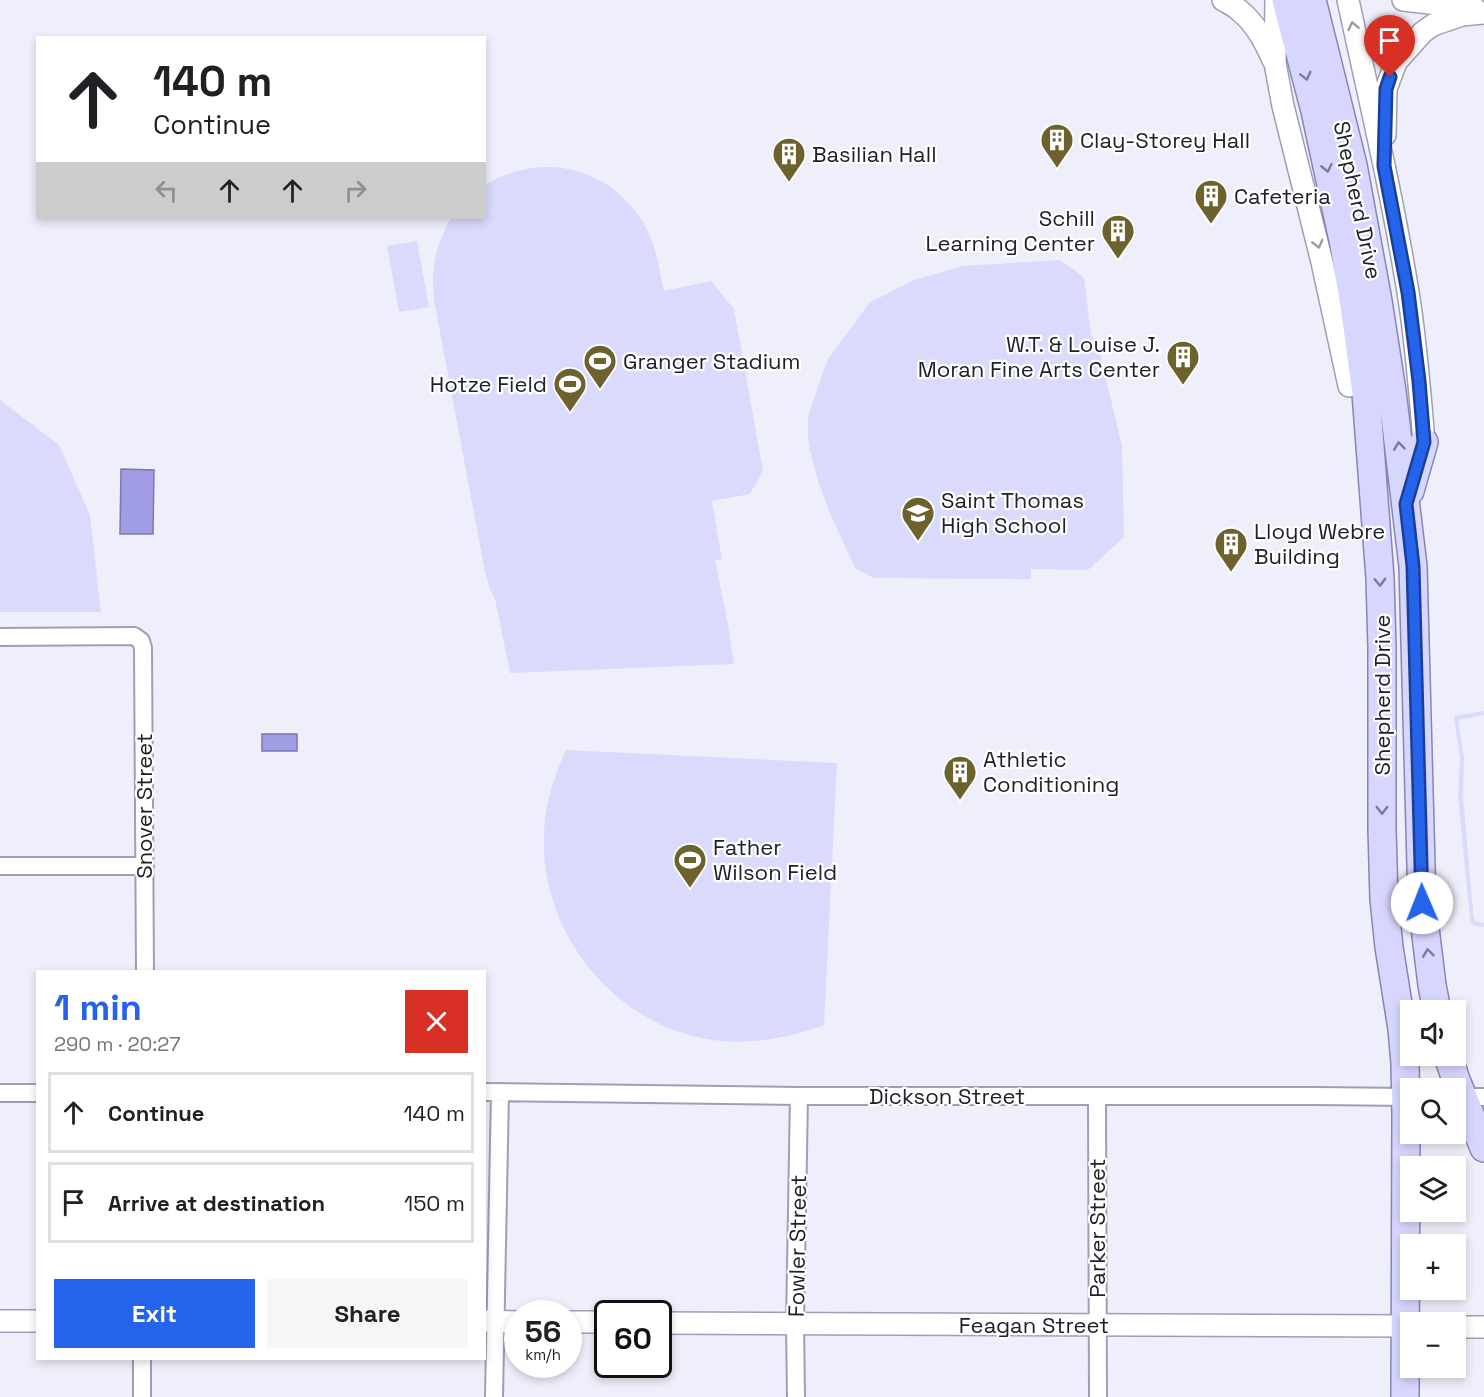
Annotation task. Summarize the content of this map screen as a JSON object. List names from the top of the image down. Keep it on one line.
{"streets":{"main road":["Shepherd Drive"],"street":["Snover Street","Dickson Street","Parker Street","Fowler Street","Feagan Street"]},"crossings":[["Dickson Street","Parker Street"],["Dickson Street","Fowler Street"],["Parker Street","Feagan Street"],["Fowler Street","Feagan Street"]],"places":{"building":["Clay-Storey Hall","Basilian Hall","Cafeteria","Schill Learning Center","W.T. & Louise J. Moran Fine Arts Center","Lloyd Webre Building","Athletic Conditioning"],"sports":["Granger Stadium","Hotze Field","Father Wilson Field"],"school or university":["Saint Thomas High School"]},"page":{"turn":["140 m","Continue"],"heading":["1 min","290 m · 20:27"],"map_buttons":["+","−"],"list":[{"name":"Continue","value":"140 m"},{"name":"Arrive at destination","value":"150 m"}],"buttons":["Exit","Share"],"speed":"56 km/h","limit":"60"}}
